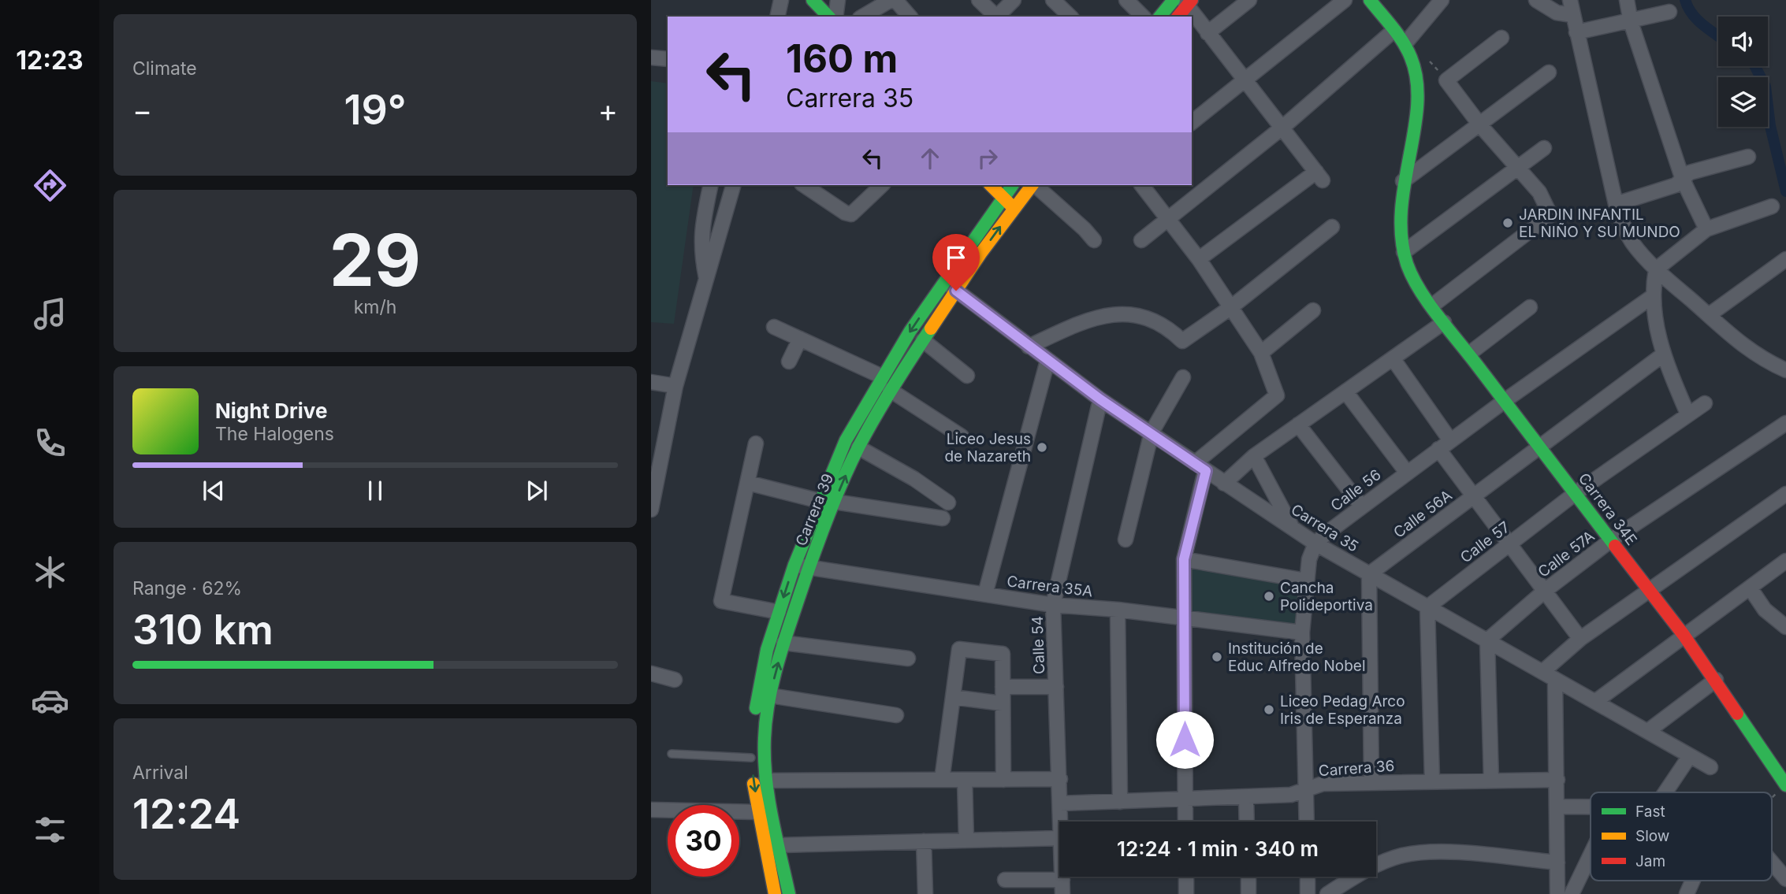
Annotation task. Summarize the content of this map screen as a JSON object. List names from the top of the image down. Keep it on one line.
{"streets":{"main road":["Carrera 34E","Carrera 39"],"street":["Calle 56","Calle 56A","Carrera 35","Calle 57","Calle 57A","Carrera 35A","Calle 54","Carrera 36"]},"crossings":[["Calle 56","Carrera 34E"],["Calle 56","Carrera 35"],["Carrera 34E","Calle 56A"],["Carrera 34E","Calle 57"],["Carrera 34E","Calle 57A"],["Carrera 39","Carrera 35"],["Carrera 39","Carrera 35A"],["Calle 56A","Carrera 35"],["Carrera 35","Calle 57"],["Carrera 35","Calle 57A"],["Carrera 35","Calle 54"],["Carrera 35A","Calle 54"],["Calle 54","Carrera 36"]],"places":["JARDIN INFANTIL EL NIÑO Y SU MUNDO","Liceo Jesus de Nazareth","Cancha Polideportiva","Institución de Educ Alfredo Nobel","Liceo Pedag Arco Iris de Esperanza"],"legend":["Fast","Slow","Jam"],"page":{"tabs":"12:23","tile":["Climate",["29","km/h"],["Range · 62%","310 km"],["Arrival","12:24"]],"turn":["160 m","Carrera 35"],"heat":["−","19°","+"],"song":["Night Drive","The Halogens"],"limit":"30","trip":"12:24 · 1 min · 340 m"}}
